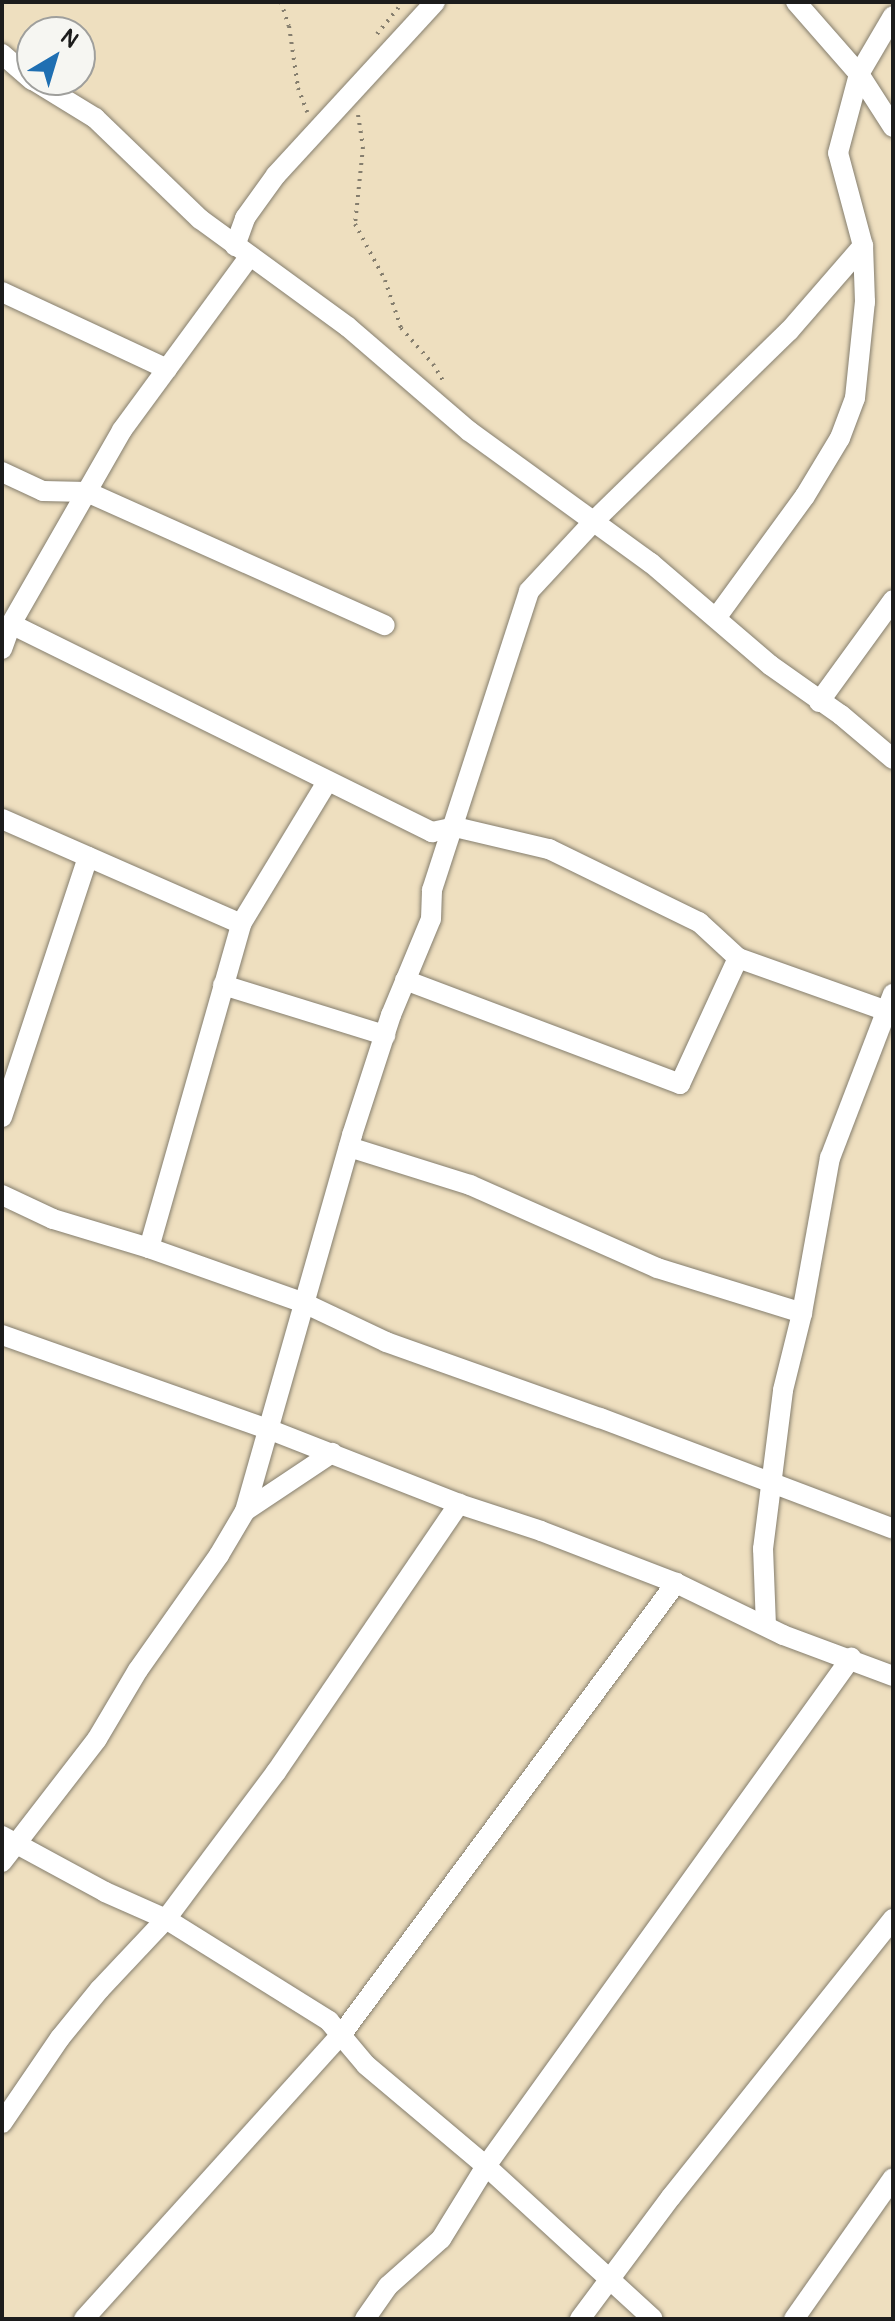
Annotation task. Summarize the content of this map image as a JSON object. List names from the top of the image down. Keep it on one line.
{"north":"top right"}
